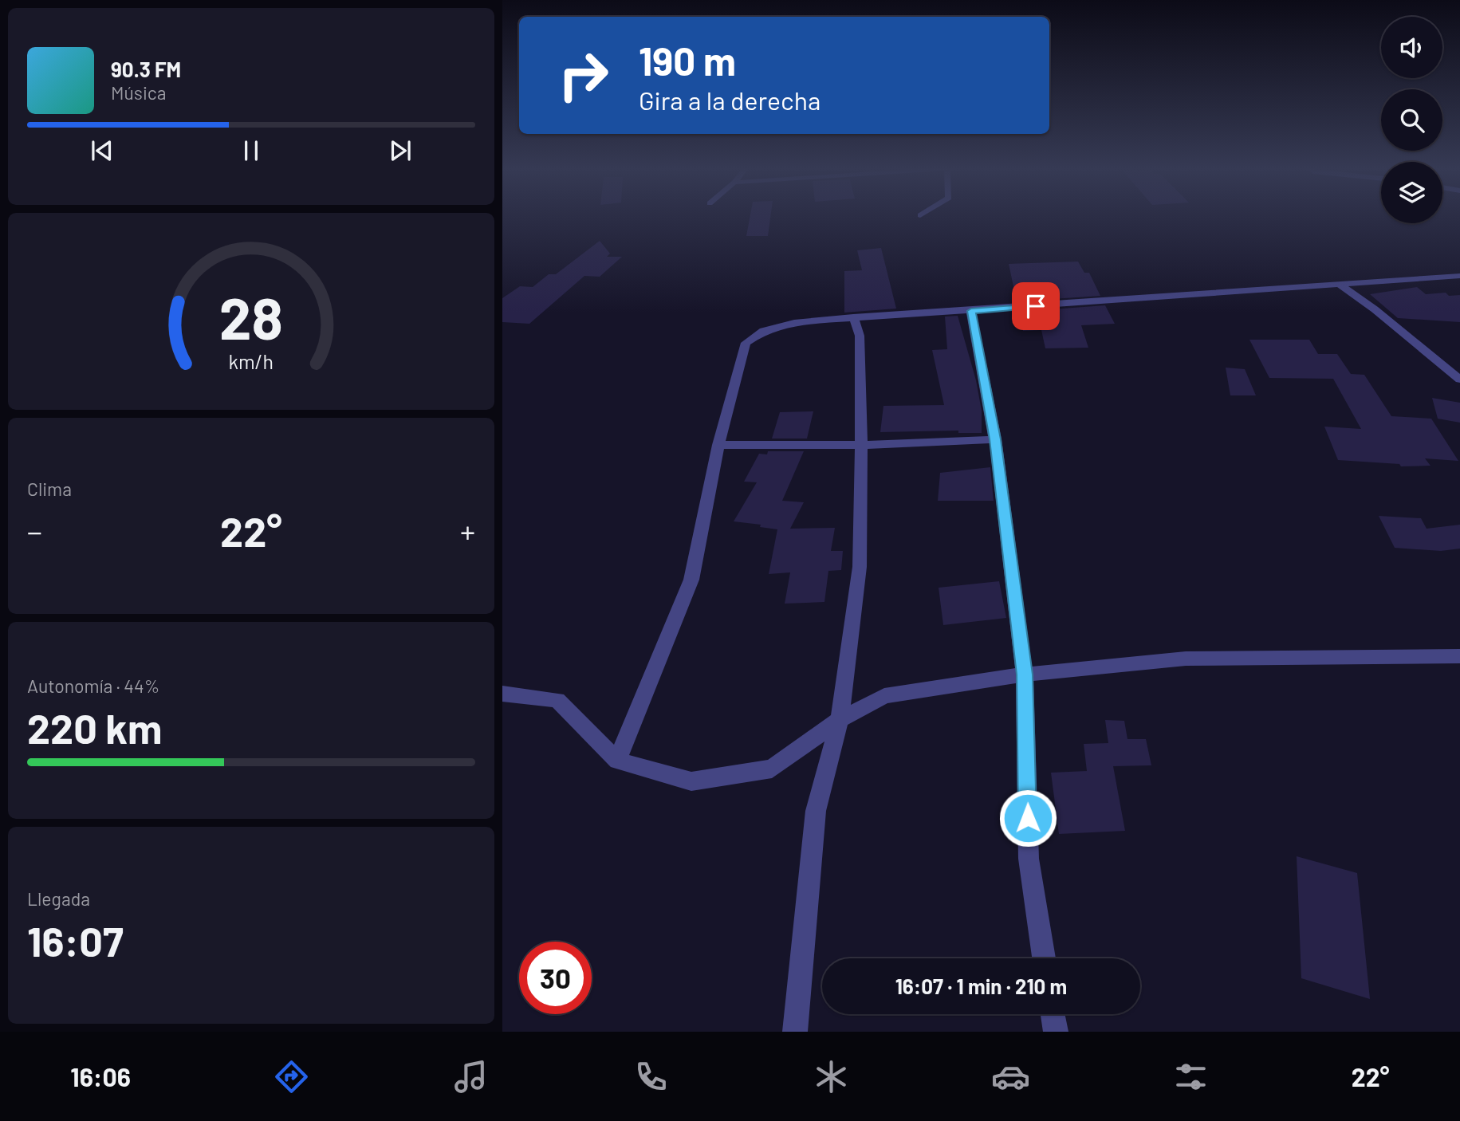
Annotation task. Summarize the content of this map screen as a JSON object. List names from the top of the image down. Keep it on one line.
{"page":{"turn":["190 m","Gira a la derecha"],"song":["90.3 FM","Música"],"tile":["Clima",["Autonomía · 44%","220 km"],["Llegada","16:07"]],"heat":["−","22°","+"],"limit":"30","trip":"16:07 · 1 min · 210 m","tabs":["16:06","22°"],"gauge":["28","km/h"]}}
